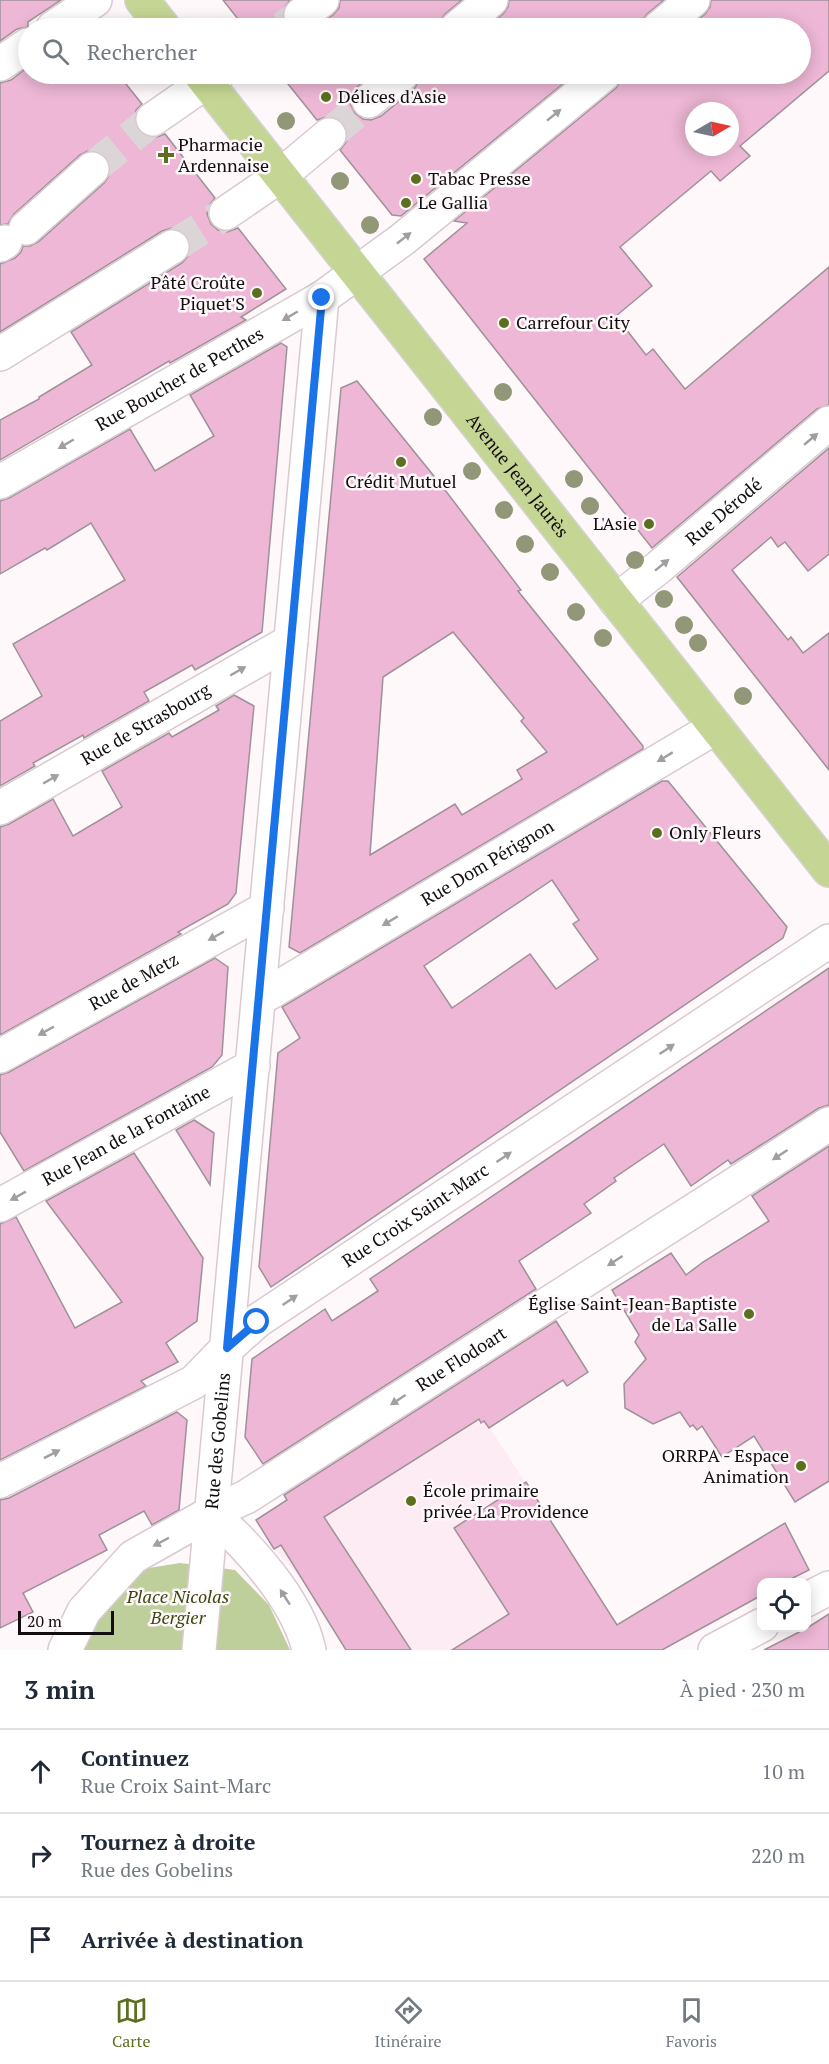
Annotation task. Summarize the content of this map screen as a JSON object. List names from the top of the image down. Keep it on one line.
{"streets":{"main road":["Avenue Jean Jaurès"],"street":["Rue Boucher de Perthes","Rue Dérodé","Rue de Strasbourg","Rue Dom Pérignon","Rue de Metz","Rue Jean de la Fontaine","Rue Croix Saint-Marc","Rue Flodoart","Rue des Gobelins"]},"crossings":[["Rue Boucher de Perthes","Avenue Jean Jaurès"],["Rue Boucher de Perthes","Rue des Gobelins"],["Avenue Jean Jaurès","Rue Dérodé"],["Avenue Jean Jaurès","Rue Dom Pérignon"],["Rue de Strasbourg","Rue des Gobelins"],["Rue Dom Pérignon","Rue des Gobelins"],["Rue de Metz","Rue des Gobelins"],["Rue Jean de la Fontaine","Rue des Gobelins"],["Rue Croix Saint-Marc","Rue des Gobelins"],["Rue Flodoart","Rue des Gobelins"]],"one_way":["Rue Dérodé","Rue de Strasbourg","Rue Dom Pérignon","Rue de Metz","Rue Jean de la Fontaine","Rue Croix Saint-Marc","Rue Flodoart"],"parks":["Place Nicolas Bergier"],"places":{"other":["Délices d'Asie","Tabac Presse","Le Gallia","Pâté Croûte Piquet'S","Carrefour City","Crédit Mutuel","L'Asie","Only Fleurs","Église Saint-Jean-Baptiste de La Salle","ORRPA - Espace Animation","École primaire privée La Providence"],"health":["Pharmacie Ardennaise"]},"scale_bar":"20 m","north":"right","page":{"search":"Rechercher","scale":"20 m","heading":["3 min","À pied · 230 m"],"list":[["Continuez","Rue Croix Saint-Marc","10 m"],["Tournez à droite","Rue des Gobelins","220 m"],"Arrivée à destination"],"nav":["Carte","Itinéraire","Favoris"]}}
